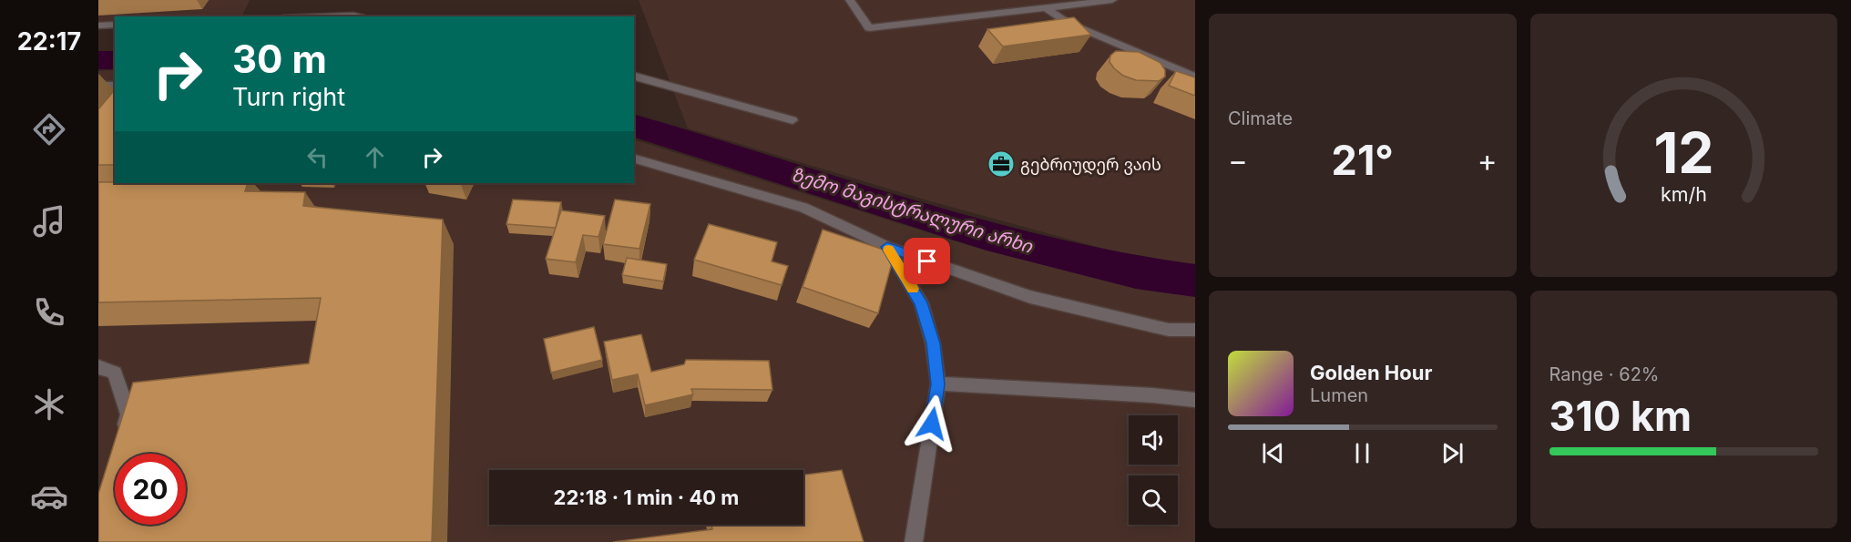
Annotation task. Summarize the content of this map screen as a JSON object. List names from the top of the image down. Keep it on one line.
{"water":["ზემო მაგისტრალური არხი"],"places":{"office":["გებრიუდერ ვაის"]},"page":{"tabs":"22:17","tile":["Climate",["Range · 62%","310 km"]],"turn":["30 m","Turn right"],"heat":["−","21°","+"],"song":["Golden Hour","Lumen"],"limit":"20","trip":"22:18 · 1 min · 40 m","gauge":["12","km/h"]}}
